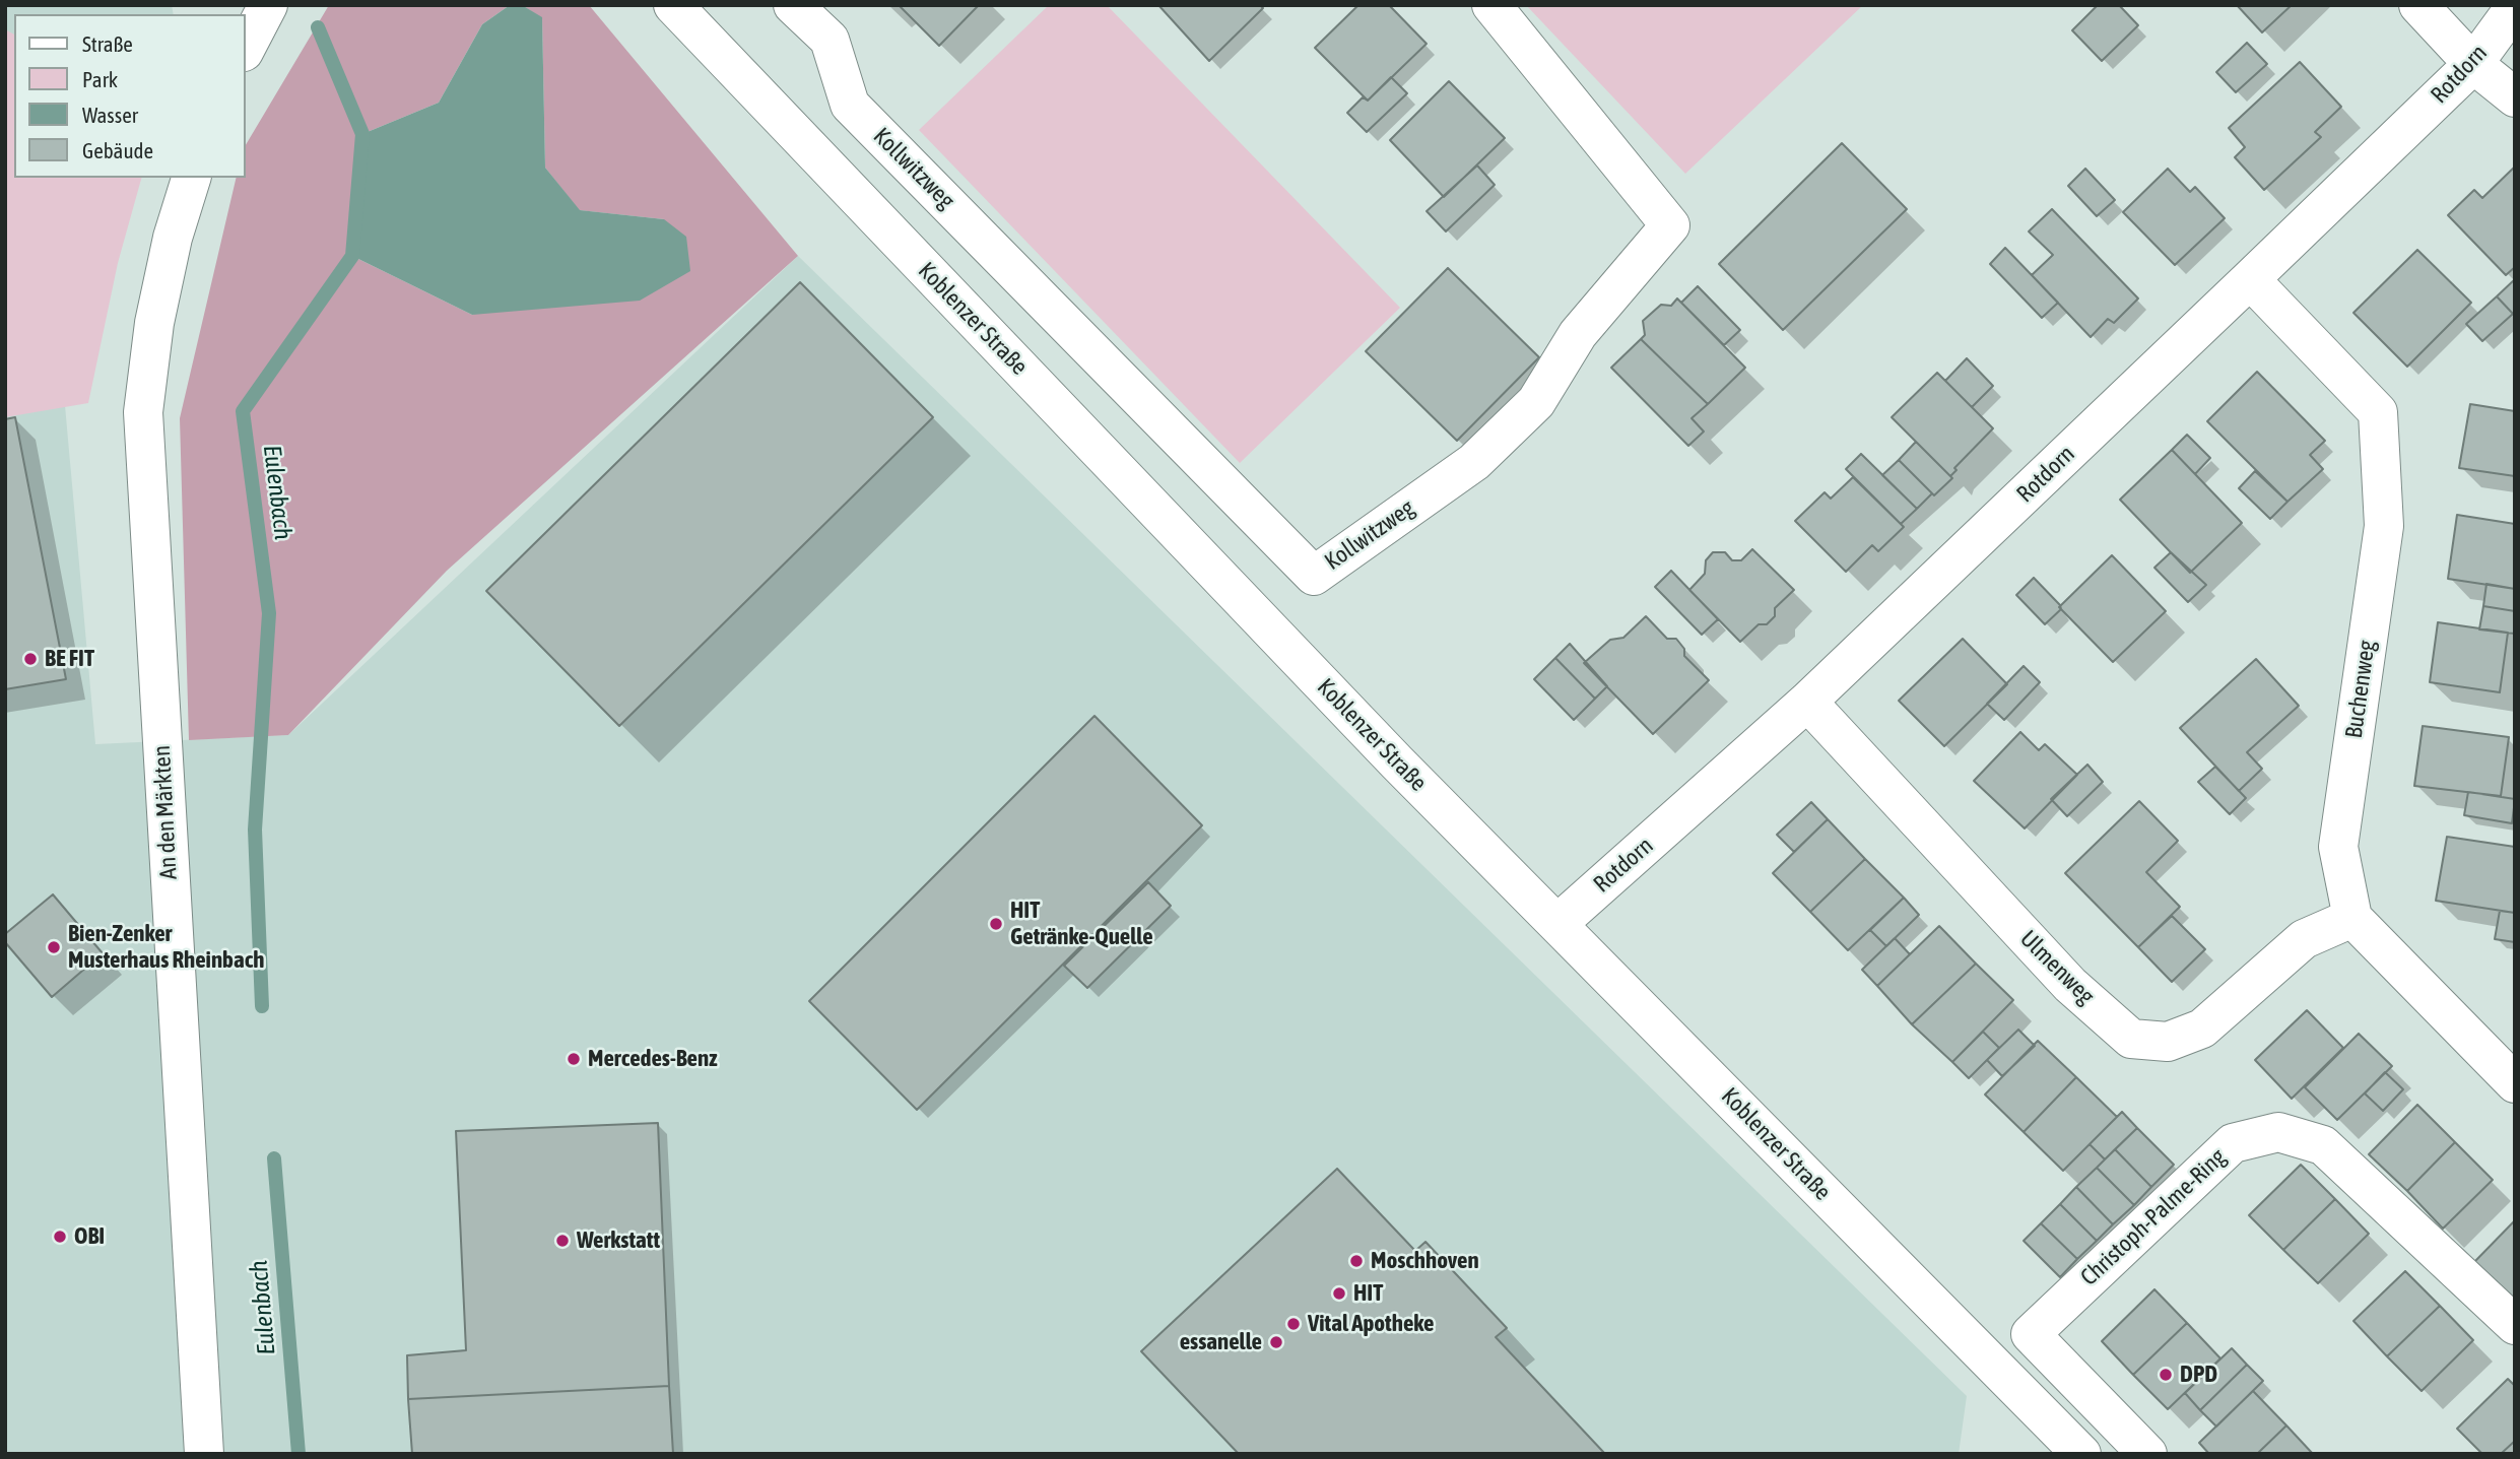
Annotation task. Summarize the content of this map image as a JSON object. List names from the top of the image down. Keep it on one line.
{"streets":{"street":["Rotdorn","Kollwitzweg","Koblenzer Straße","Buchenweg","An den Märkten","Ulmenweg","Christoph-Palme-Ring"]},"crossings":[["Rotdorn","Koblenzer Straße"],["Rotdorn","Buchenweg"],["Rotdorn","Ulmenweg"],["Koblenzer Straße","Christoph-Palme-Ring"],["Buchenweg","Ulmenweg"]],"water":["Eulenbach"],"places":["BE FIT","HIT Getränke-Quelle","Bien-Zenker Musterhaus Rheinbach","Mercedes-Benz","OBI","Werkstatt","Moschhoven","HIT","Vital Apotheke","essanelle","DPD"],"legend":["Straße","Park","Wasser","Gebäude"]}
